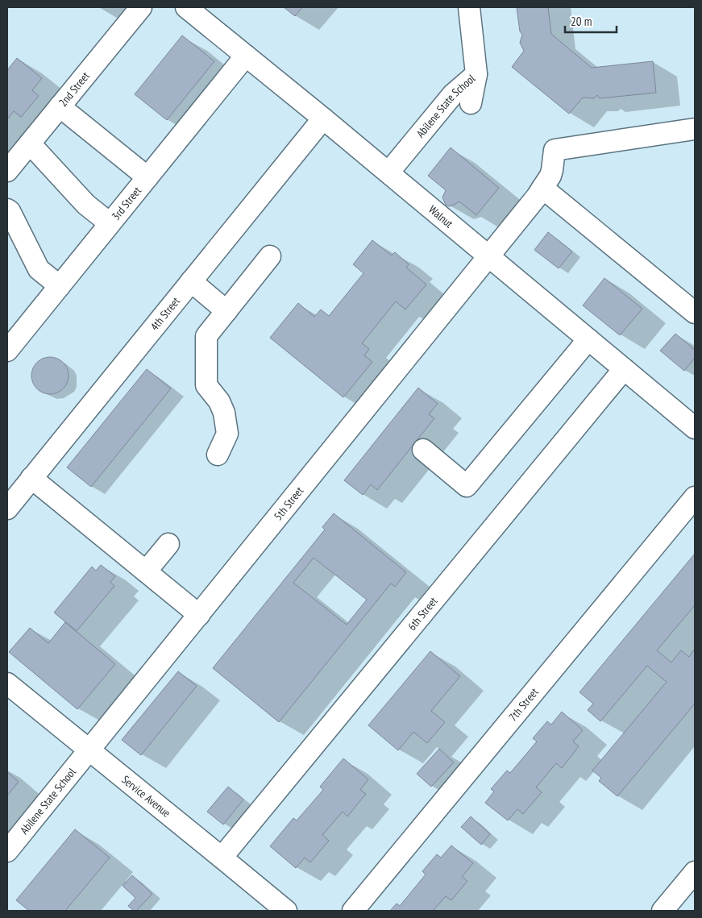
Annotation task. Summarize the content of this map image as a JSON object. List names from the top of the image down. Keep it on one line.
{"streets":{"street":["2nd Street","Abilene State School","3rd Street","Walnut","4th Street","5th Street","6th Street","7th Street","Service Avenue"]},"crossings":[["Abilene State School","Walnut"],["Abilene State School","5th Street"],["Abilene State School","Service Avenue"],["3rd Street","Walnut"],["Walnut","4th Street"],["Walnut","5th Street"],["Walnut","6th Street"],["5th Street","Service Avenue"],["6th Street","Service Avenue"]],"scale_bar":"20 m"}
